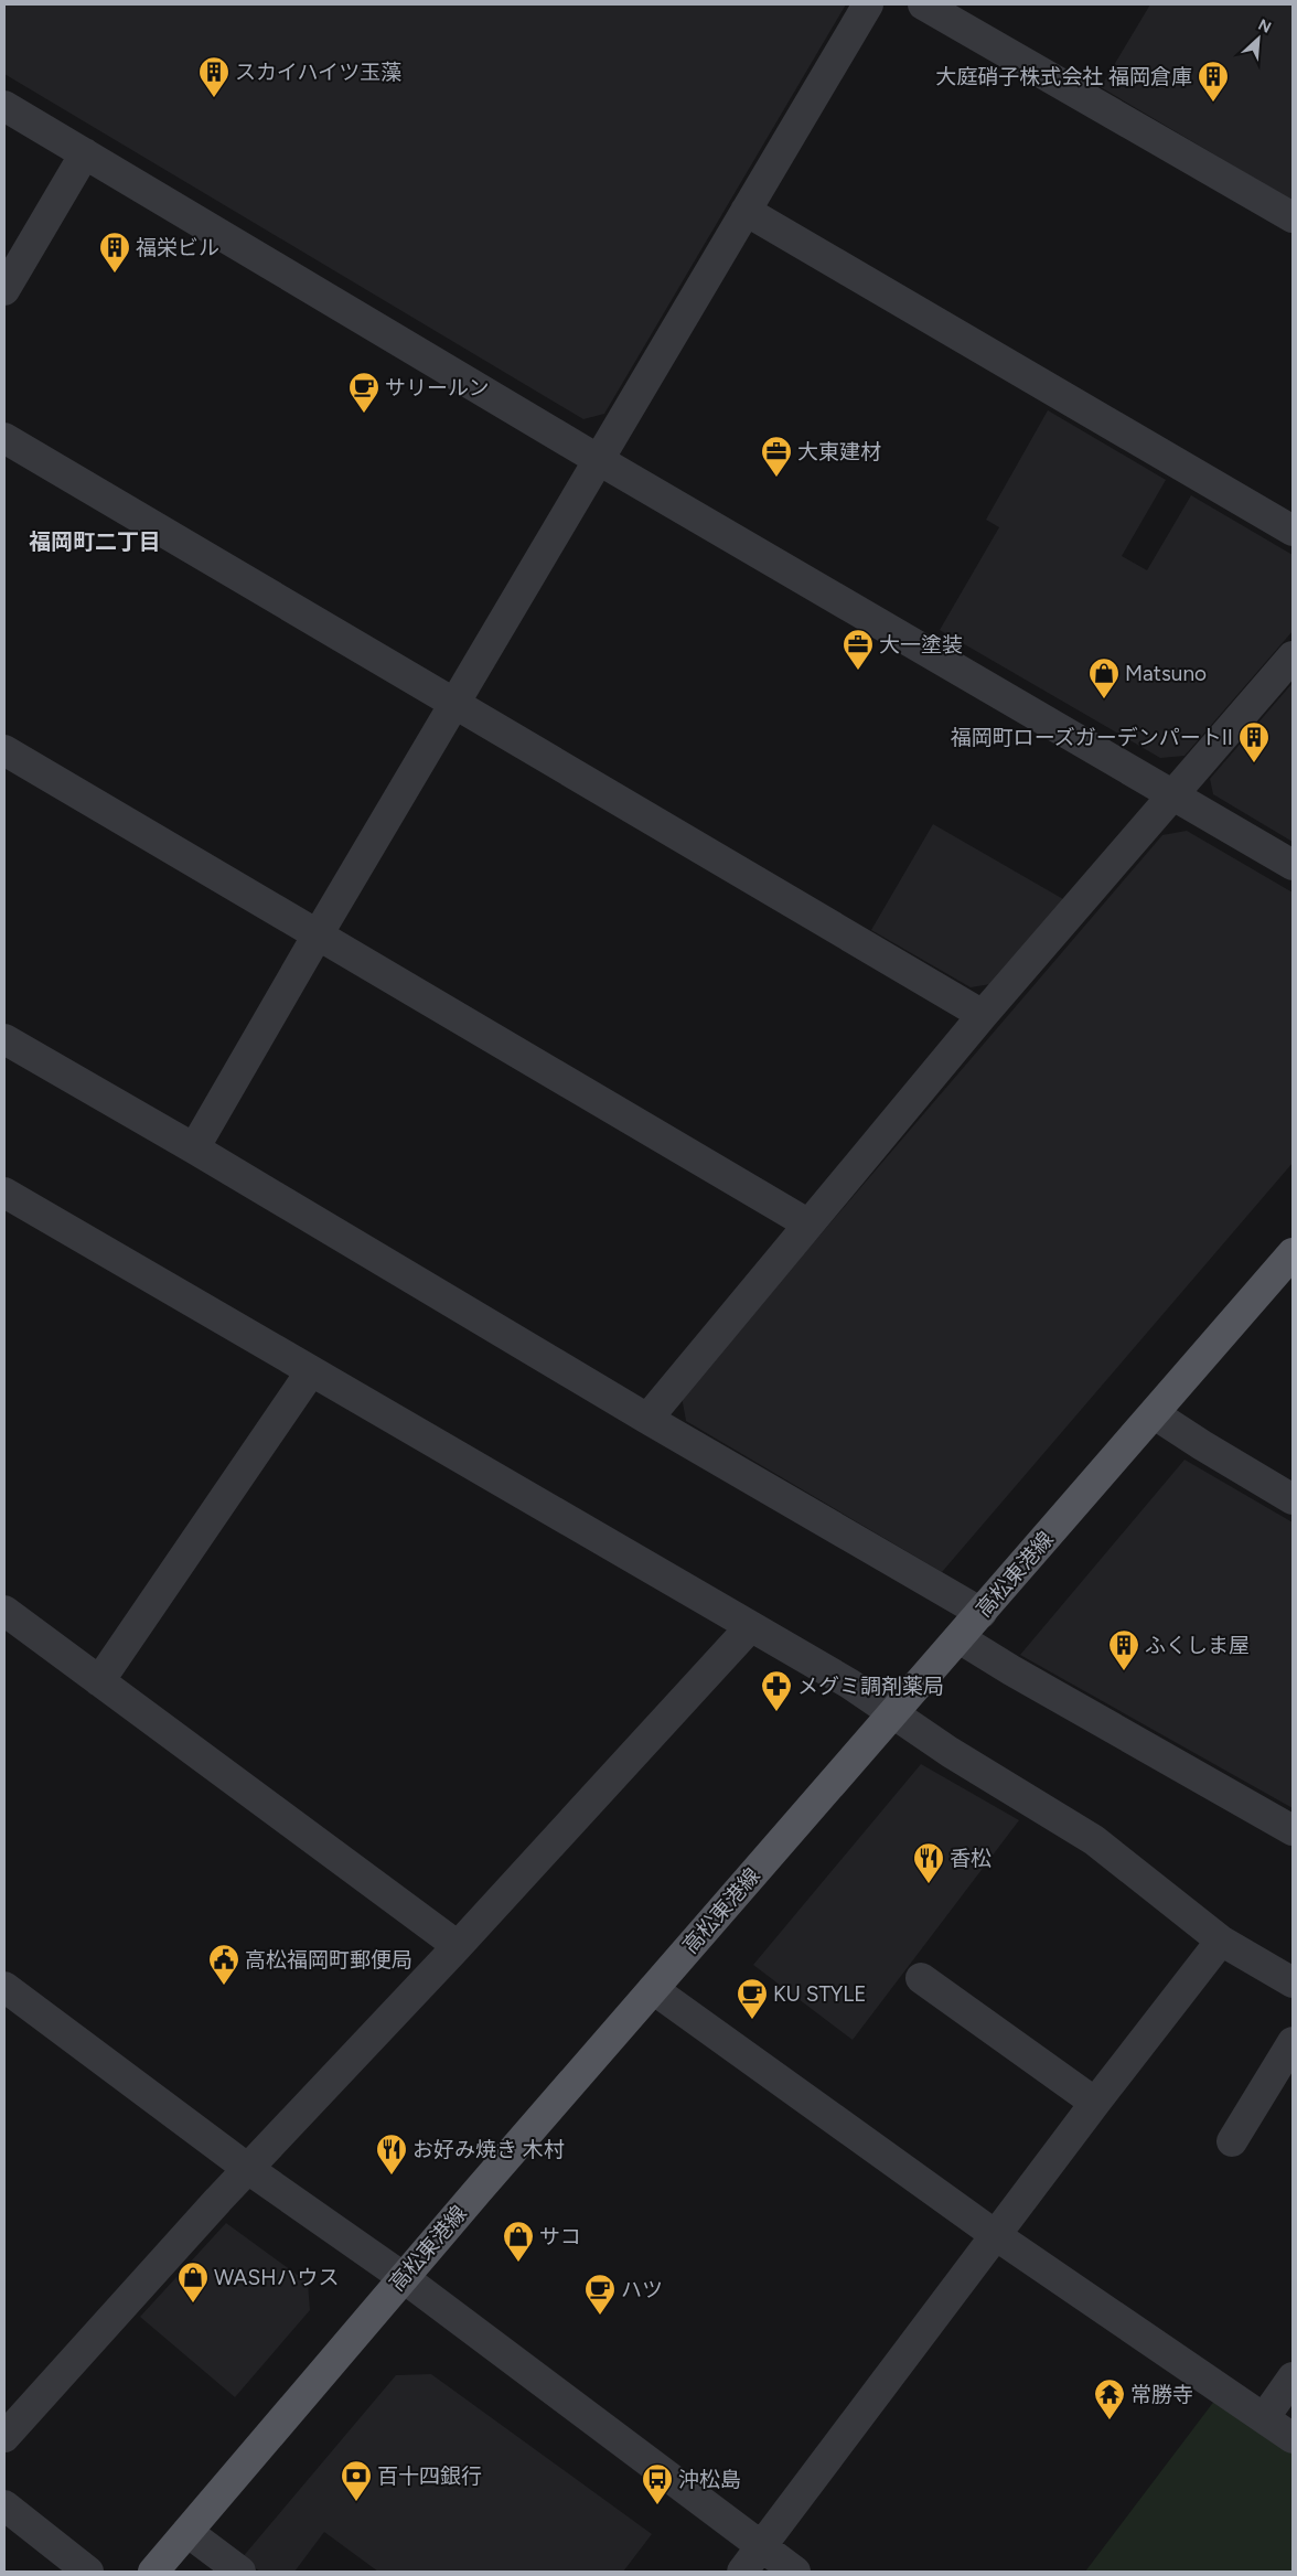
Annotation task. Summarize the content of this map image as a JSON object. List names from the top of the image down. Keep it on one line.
{"streets":{"main road":["高松東港線"]},"districts":["福岡町二丁目"],"places":{"building":["スカイハイツ玉藻","大庭硝子株式会社 福岡倉庫","福栄ビル","福岡町ローズガーデンパートII","ふくしま屋"],"cafe":["サリールン","KU STYLE","ハツ"],"office":["大東建材","大一塗装"],"shop":["Matsuno","サコ","WASHハウス"],"pharmacy":["メグミ調剤薬局"],"restaurant":["香松","お好み焼き 木村"],"public building":["高松福岡町郵便局"],"temple":["常勝寺"],"bank":["百十四銀行"],"bus stop":["沖松島"]},"north":"top right"}
